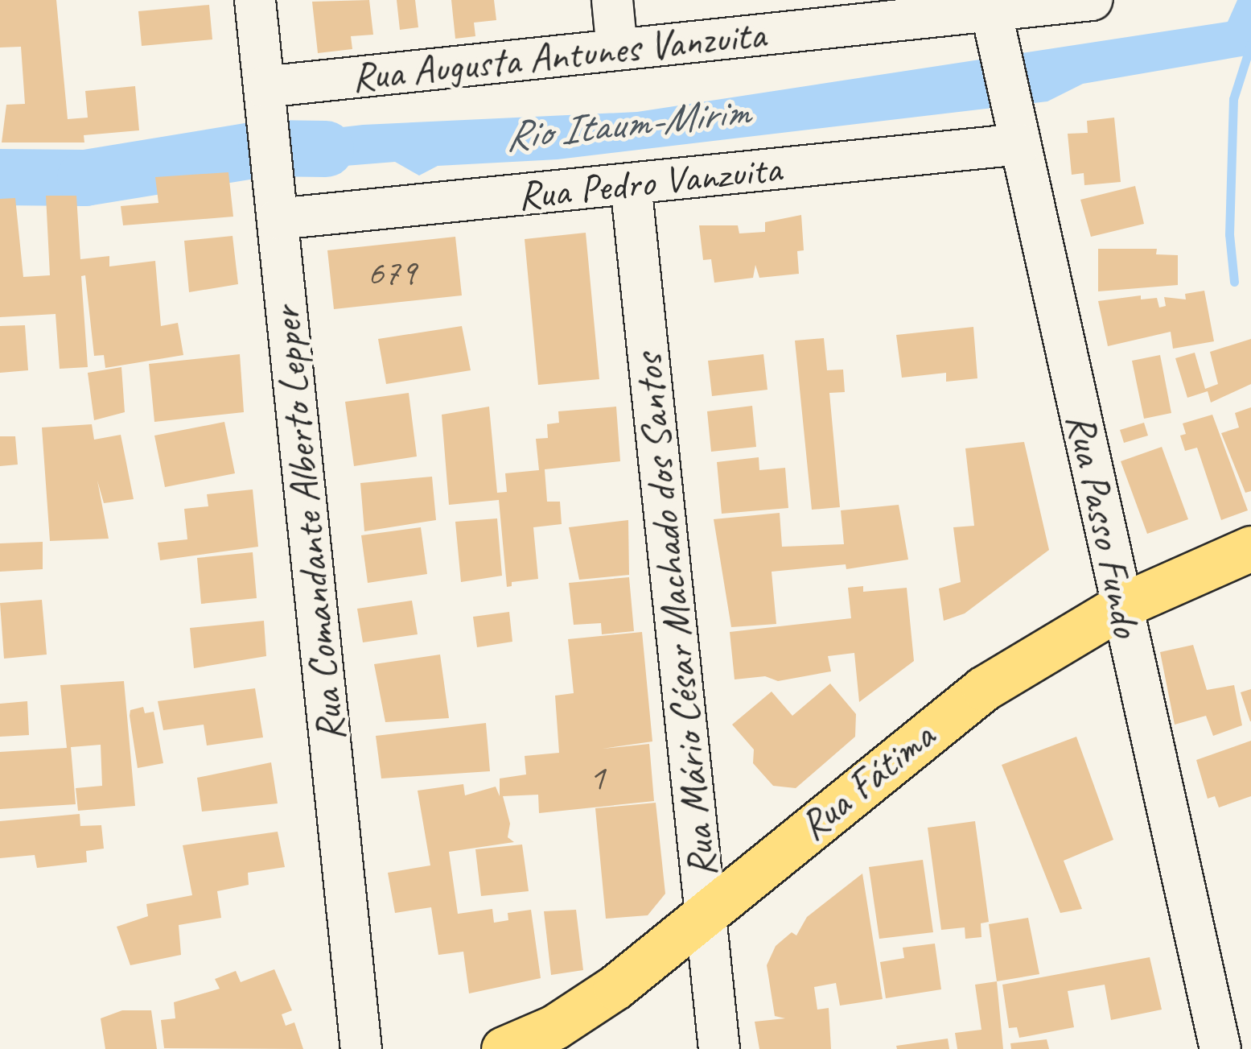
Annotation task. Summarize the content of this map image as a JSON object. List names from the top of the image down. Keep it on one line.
{"streets":{"main road":["Rua Fátima"],"street":["Rua Augusta Antunes Vanzuita","Rua Pedro Vanzuita","Rua Comandante Alberto Lepper","Rua Passo Fundo","Rua Mário César Machado dos Santos"]},"crossings":[["Rua Augusta Antunes Vanzuita","Rua Comandante Alberto Lepper"],["Rua Augusta Antunes Vanzuita","Rua Passo Fundo"],["Rua Pedro Vanzuita","Rua Comandante Alberto Lepper"],["Rua Pedro Vanzuita","Rua Passo Fundo"],["Rua Pedro Vanzuita","Rua Mário César Machado dos Santos"],["Rua Passo Fundo","Rua Fátima"],["Rua Mário César Machado dos Santos","Rua Fátima"]],"water":["Rio Itaum-Mirim"],"house_numbers":["679","1"]}
